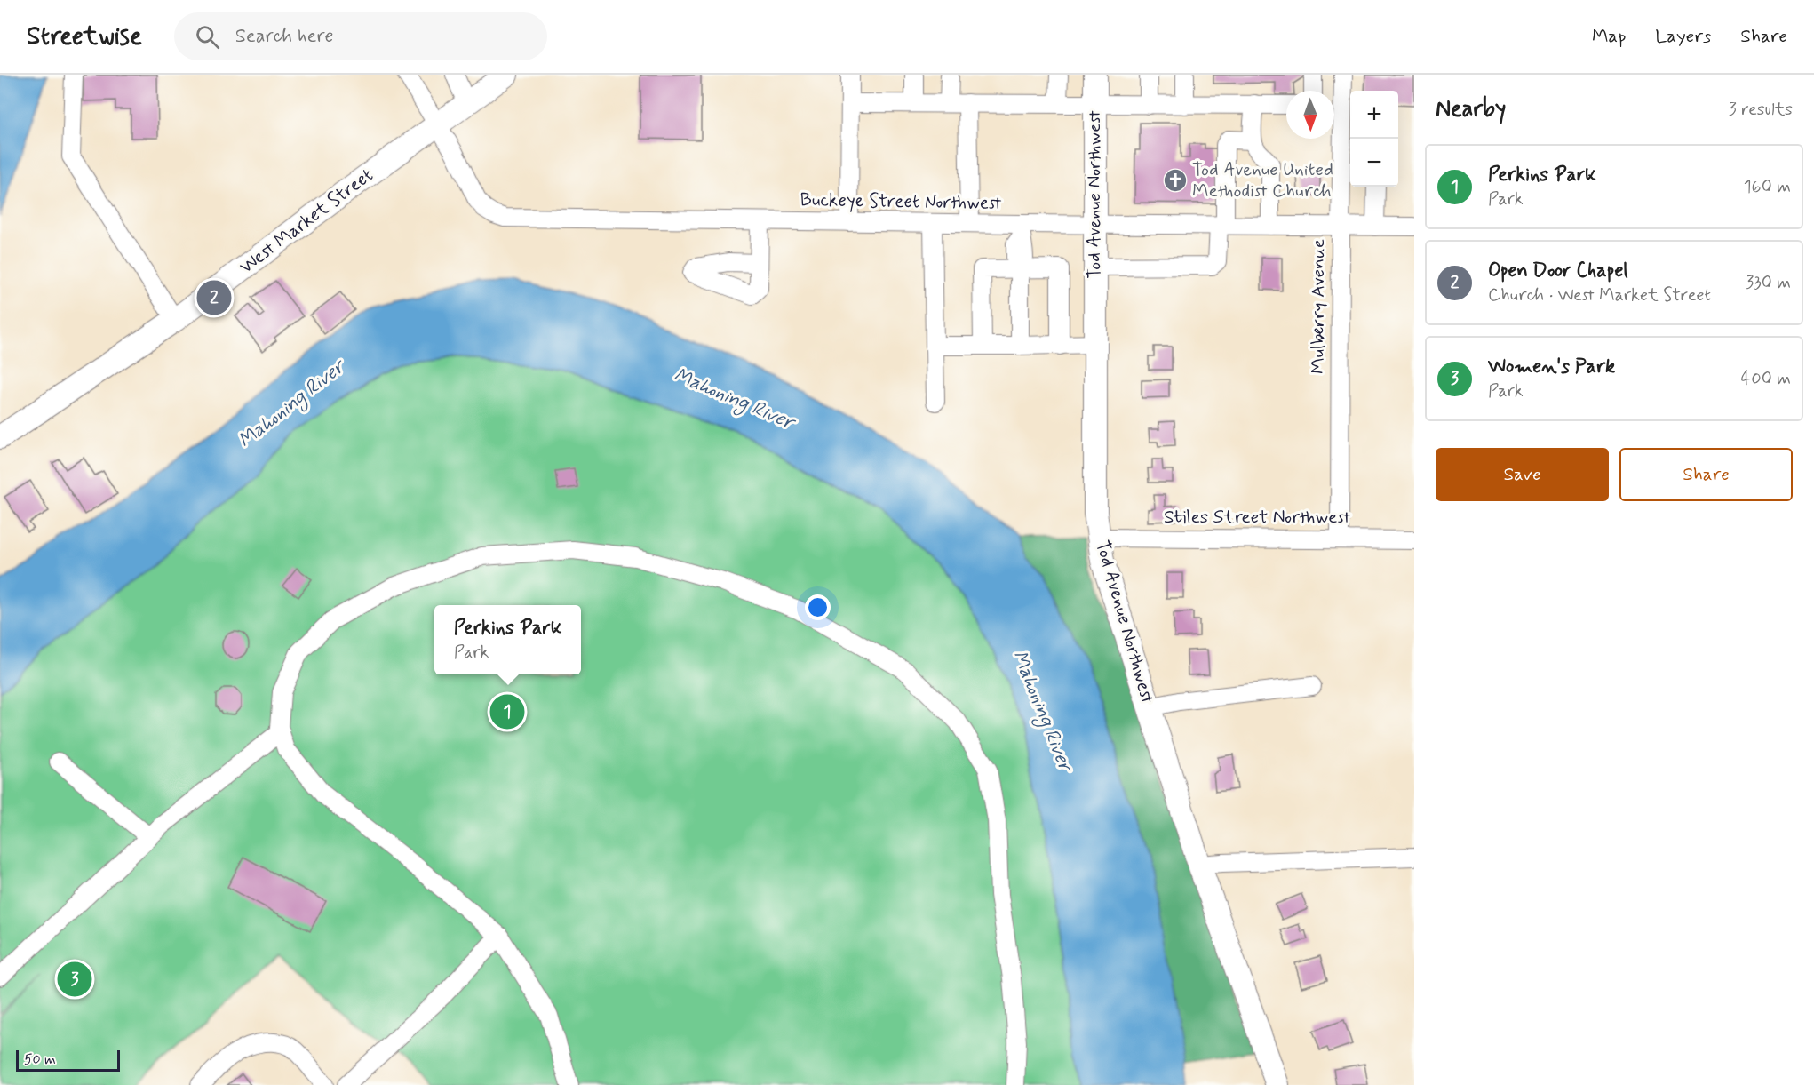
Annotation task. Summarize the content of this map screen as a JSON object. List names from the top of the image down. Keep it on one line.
{"streets":{"main road":["Tod Avenue Northwest","West Market Street"],"street":["Buckeye Street Northwest","Mulberry Avenue","Stiles Street Northwest"]},"crossings":[["Tod Avenue Northwest","Buckeye Street Northwest"],["Tod Avenue Northwest","Stiles Street Northwest"],["Buckeye Street Northwest","West Market Street"],["Buckeye Street Northwest","Mulberry Avenue"],["Mulberry Avenue","Stiles Street Northwest"]],"water":["Mahoning River"],"places":{"church":["Tod Avenue United Methodist Church"]},"scale_bar":"50 m","north":"bottom","page":{"header":"Streetwise","search":"Search here","nav":["Map","Layers","Share"],"heading":["Nearby","3 results"],"map_buttons":["+","−"],"list":[{"mark":"1","name":"Perkins Park","note":"Park","value":"160 m"},{"mark":"2","name":"Open Door Chapel","note":"Church · West Market Street","value":"330 m"},{"mark":"3","name":"Women's Park","note":"Park","value":"400 m"}],"pins":["2","1","3"],"buttons":["Save","Share"],"popup":["Perkins Park","Park"],"scale":"50 m"}}
